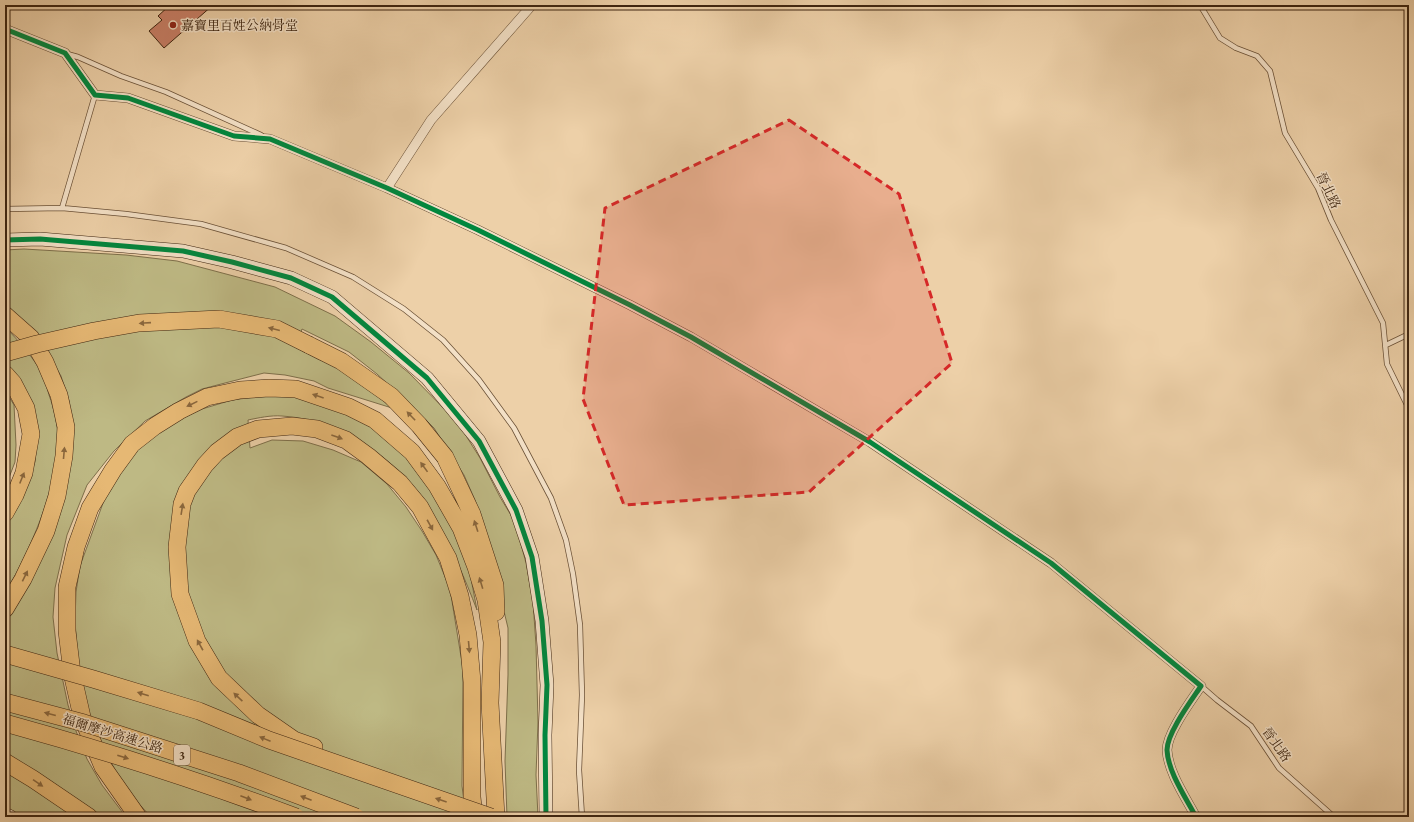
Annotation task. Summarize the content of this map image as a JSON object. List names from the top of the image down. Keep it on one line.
{"streets":{"highway":["福爾摩沙高速公路","3"],"lane":["晉北路"]},"places":["嘉寶里百姓公納骨堂"]}
